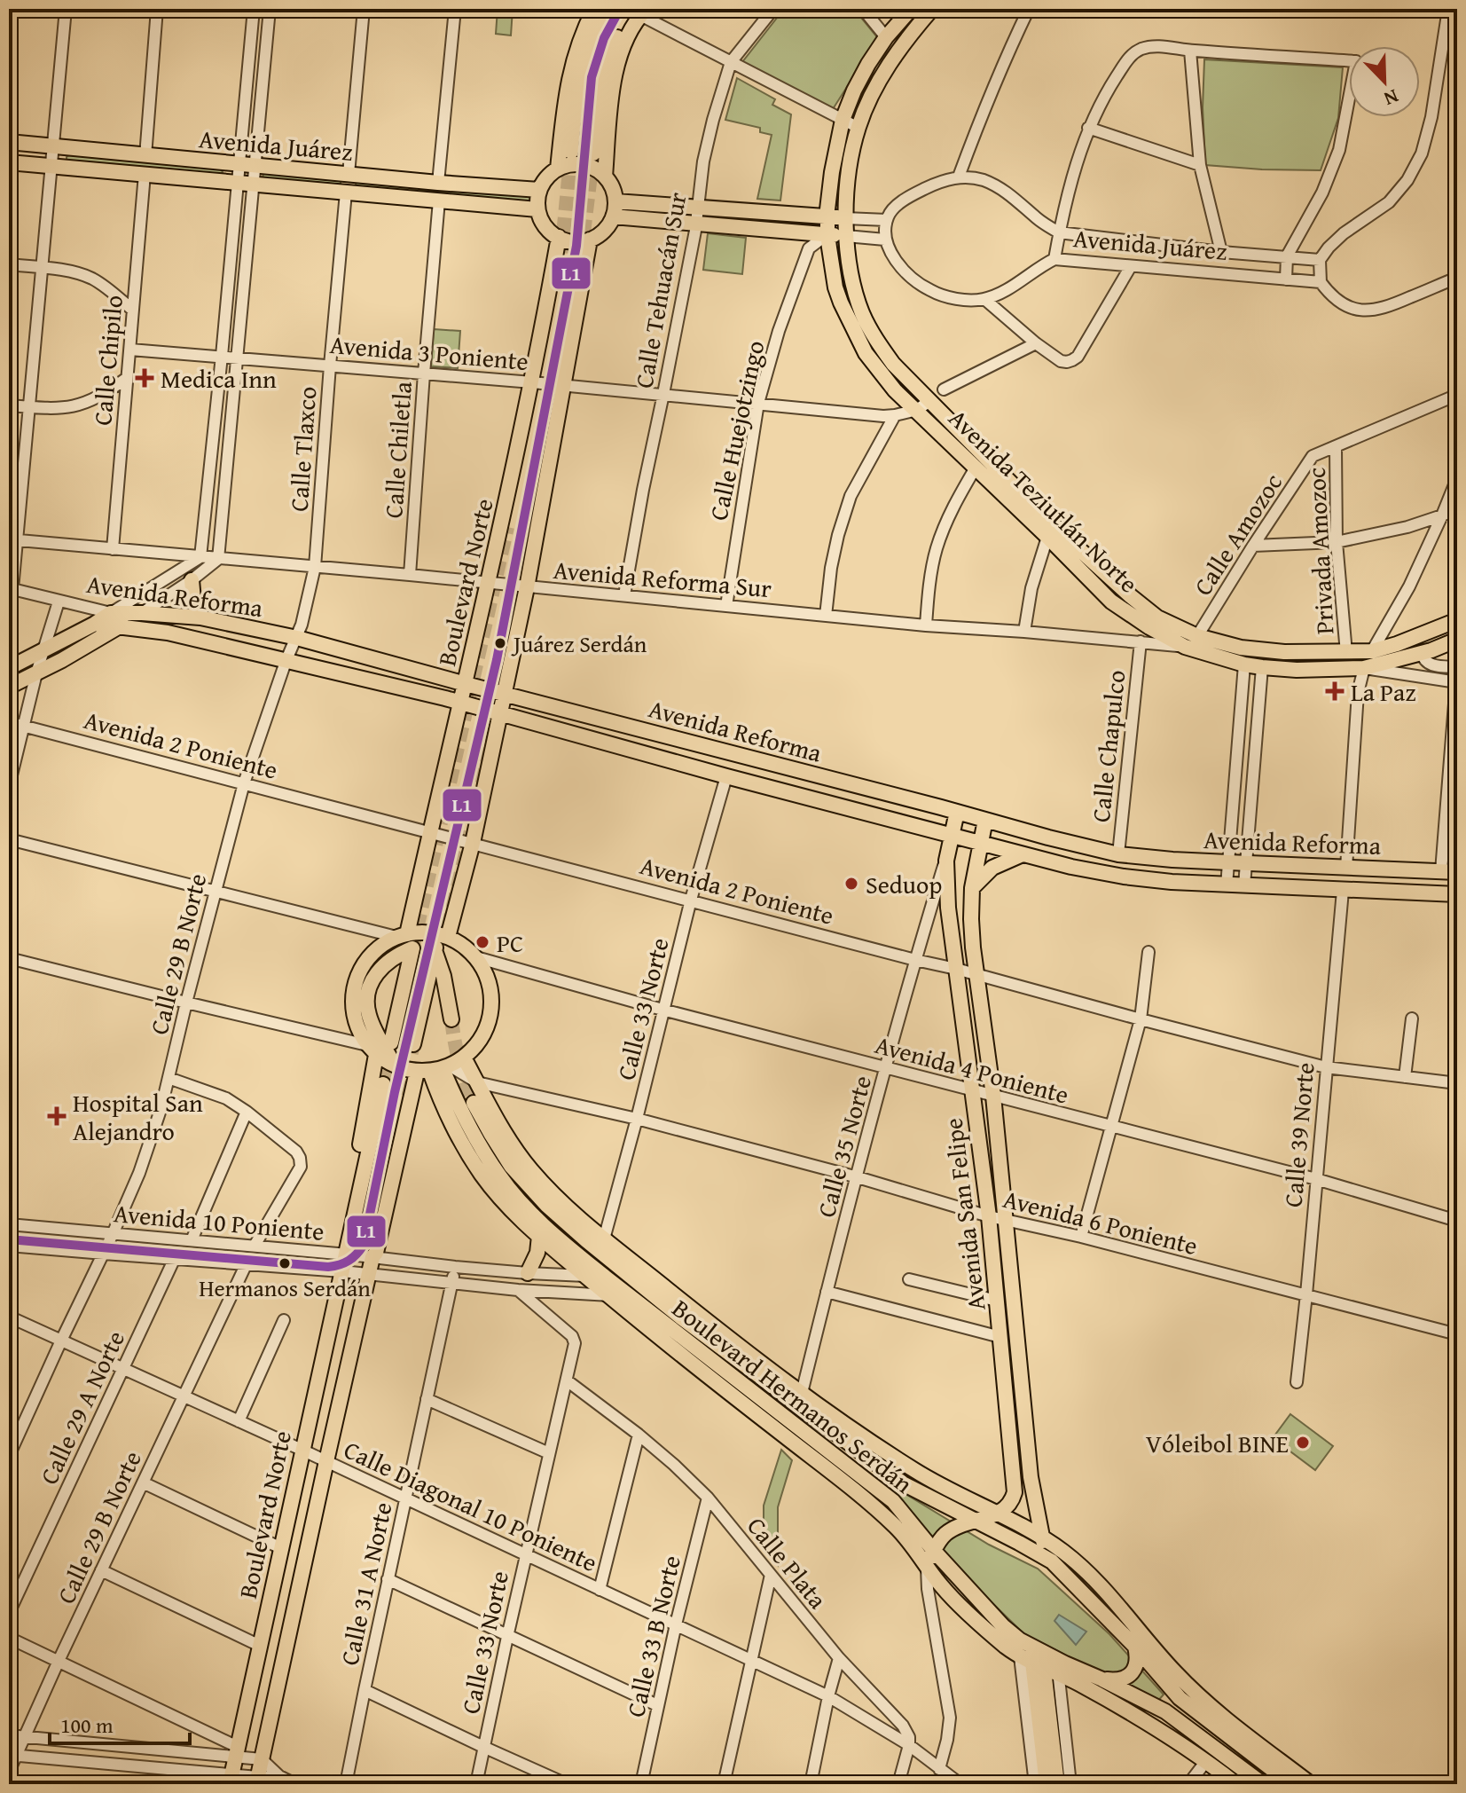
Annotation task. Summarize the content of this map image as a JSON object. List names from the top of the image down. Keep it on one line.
{"streets":{"main road":["Avenida Juárez","Avenida Teziutlán Norte","Boulevard Norte","Avenida Reforma","Avenida San Felipe","Boulevard Hermanos Serdán"],"street":["Calle Tehuacán Sur","Avenida 3 Poniente","Calle Chipilo","Calle Huejotzingo","Calle Tlaxco","Calle Chiletla","Calle Amozoc","Privada Amozoc","Avenida Reforma Sur","Avenida 2 Poniente","Calle Chapulco","Calle 29 B Norte","Calle 33 Norte","Avenida 4 Poniente","Calle 39 Norte","Calle 35 Norte","Avenida 10 Poniente","Avenida 6 Poniente","Calle 29 A Norte","Calle Diagonal 10 Poniente","Calle Plata","Calle 31 A Norte","Calle 33 B Norte"]},"crossings":[["Avenida Juárez","Calle Chipilo"],["Avenida Juárez","Calle Tlaxco"],["Avenida Juárez","Calle Chiletla"],["Avenida Juárez","Boulevard Norte"],["Calle Tehuacán Sur","Avenida 3 Poniente"],["Calle Tehuacán Sur","Avenida Reforma Sur"],["Avenida 3 Poniente","Calle Chipilo"],["Avenida 3 Poniente","Calle Huejotzingo"],["Avenida 3 Poniente","Calle Tlaxco"],["Avenida 3 Poniente","Calle Chiletla"],["Avenida 3 Poniente","Avenida Teziutlán Norte"],["Avenida 3 Poniente","Boulevard Norte"],["Calle Chipilo","Avenida Reforma Sur"],["Calle Huejotzingo","Avenida Teziutlán Norte"],["Calle Huejotzingo","Avenida Reforma Sur"],["Calle Tlaxco","Avenida Reforma Sur"],["Calle Tlaxco","Avenida Reforma"],["Calle Tlaxco","Calle 29 B Norte"],["Calle Chiletla","Avenida Reforma Sur"],["Avenida Teziutlán Norte","Calle Amozoc"],["Avenida Teziutlán Norte","Privada Amozoc"],["Avenida Teziutlán Norte","Avenida Reforma Sur"],["Calle Amozoc","Privada Amozoc"],["Avenida Reforma Sur","Boulevard Norte"],["Avenida Reforma Sur","Calle Chapulco"],["Boulevard Norte","Avenida Reforma"],["Boulevard Norte","Avenida 2 Poniente"],["Boulevard Norte","Avenida 4 Poniente"],["Boulevard Norte","Avenida 10 Poniente"],["Boulevard Norte","Avenida 6 Poniente"],["Boulevard Norte","Boulevard Hermanos Serdán"],["Boulevard Norte","Calle Diagonal 10 Poniente"],["Avenida Reforma","Calle Chapulco"],["Avenida Reforma","Calle 29 B Norte"],["Avenida Reforma","Calle 33 Norte"],["Avenida Reforma","Calle 39 Norte"],["Avenida Reforma","Avenida San Felipe"],["Avenida 2 Poniente","Calle 29 B Norte"],["Avenida 2 Poniente","Calle 33 Norte"],["Avenida 2 Poniente","Calle 39 Norte"],["Avenida 2 Poniente","Calle 35 Norte"],["Avenida 2 Poniente","Avenida San Felipe"],["Calle 29 B Norte","Avenida 10 Poniente"],["Calle 29 B Norte","Calle Diagonal 10 Poniente"],["Calle 33 Norte","Avenida 4 Poniente"],["Calle 33 Norte","Avenida 10 Poniente"],["Calle 33 Norte","Avenida 6 Poniente"],["Calle 33 Norte","Boulevard Hermanos Serdán"],["Calle 33 Norte","Calle Diagonal 10 Poniente"],["Calle 33 Norte","Calle Plata"],["Avenida 4 Poniente","Calle 39 Norte"],["Avenida 4 Poniente","Calle 35 Norte"],["Avenida 4 Poniente","Avenida San Felipe"],["Avenida 4 Poniente","Avenida 6 Poniente"],["Avenida 4 Poniente","Boulevard Hermanos Serdán"],["Calle 39 Norte","Avenida 6 Poniente"],["Calle 35 Norte","Avenida San Felipe"],["Calle 35 Norte","Avenida 6 Poniente"],["Calle 35 Norte","Boulevard Hermanos Serdán"],["Avenida San Felipe","Avenida 6 Poniente"],["Avenida San Felipe","Boulevard Hermanos Serdán"],["Avenida 10 Poniente","Boulevard Hermanos Serdán"],["Avenida 10 Poniente","Calle 29 A Norte"],["Avenida 10 Poniente","Calle 31 A Norte"],["Avenida 6 Poniente","Boulevard Hermanos Serdán"],["Calle 29 A Norte","Calle Diagonal 10 Poniente"],["Calle Diagonal 10 Poniente","Calle Plata"],["Calle Diagonal 10 Poniente","Calle 31 A Norte"],["Calle Diagonal 10 Poniente","Calle 33 B Norte"],["Calle Plata","Calle 33 B Norte"]],"places":{"health":["Medica Inn","La Paz","Hospital San Alejandro"],"other":["Juárez Serdán","Seduop","PC","Hermanos Serdán","Vóleibol BINE"]},"lines":["transit line L1"],"scale_bar":"100 m","north":"bottom right"}
